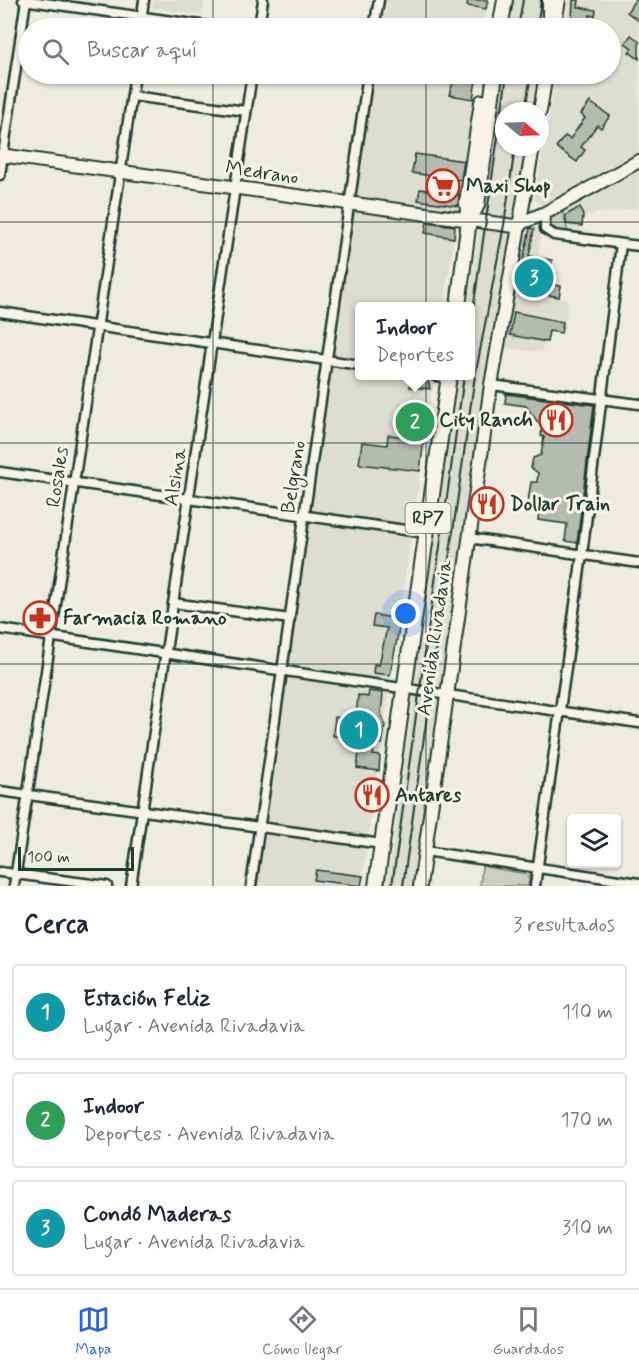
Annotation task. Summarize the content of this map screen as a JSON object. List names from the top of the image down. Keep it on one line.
{"streets":{"main road":["Medrano","RP7","Avenida Rivadavia"],"street":["Rosales","Alsina","Belgrano"]},"crossings":[["Medrano","Rosales"],["Medrano","Alsina"],["Medrano","Belgrano"],["Medrano","Avenida Rivadavia"]],"places":{"supermarket":["Maxi Shop"],"restaurant":["City Ranch","Dollar Train","Antares"],"pharmacy":["Farmacia Romano"]},"scale_bar":"100 m","north":"right","page":{"search":"Buscar aquí","pins":["3","2","1"],"popup":["Indoor","Deportes"],"scale":"100 m","heading":["Cerca","3 resultados"],"list":[{"mark":"1","name":"Estación Feliz","note":"Lugar · Avenida Rivadavia","value":"110 m"},{"mark":"2","name":"Indoor","note":"Deportes · Avenida Rivadavia","value":"170 m"},{"mark":"3","name":"Condó Maderas","note":"Lugar · Avenida Rivadavia","value":"310 m"}],"nav":["Mapa","Cómo llegar","Guardados"]}}
